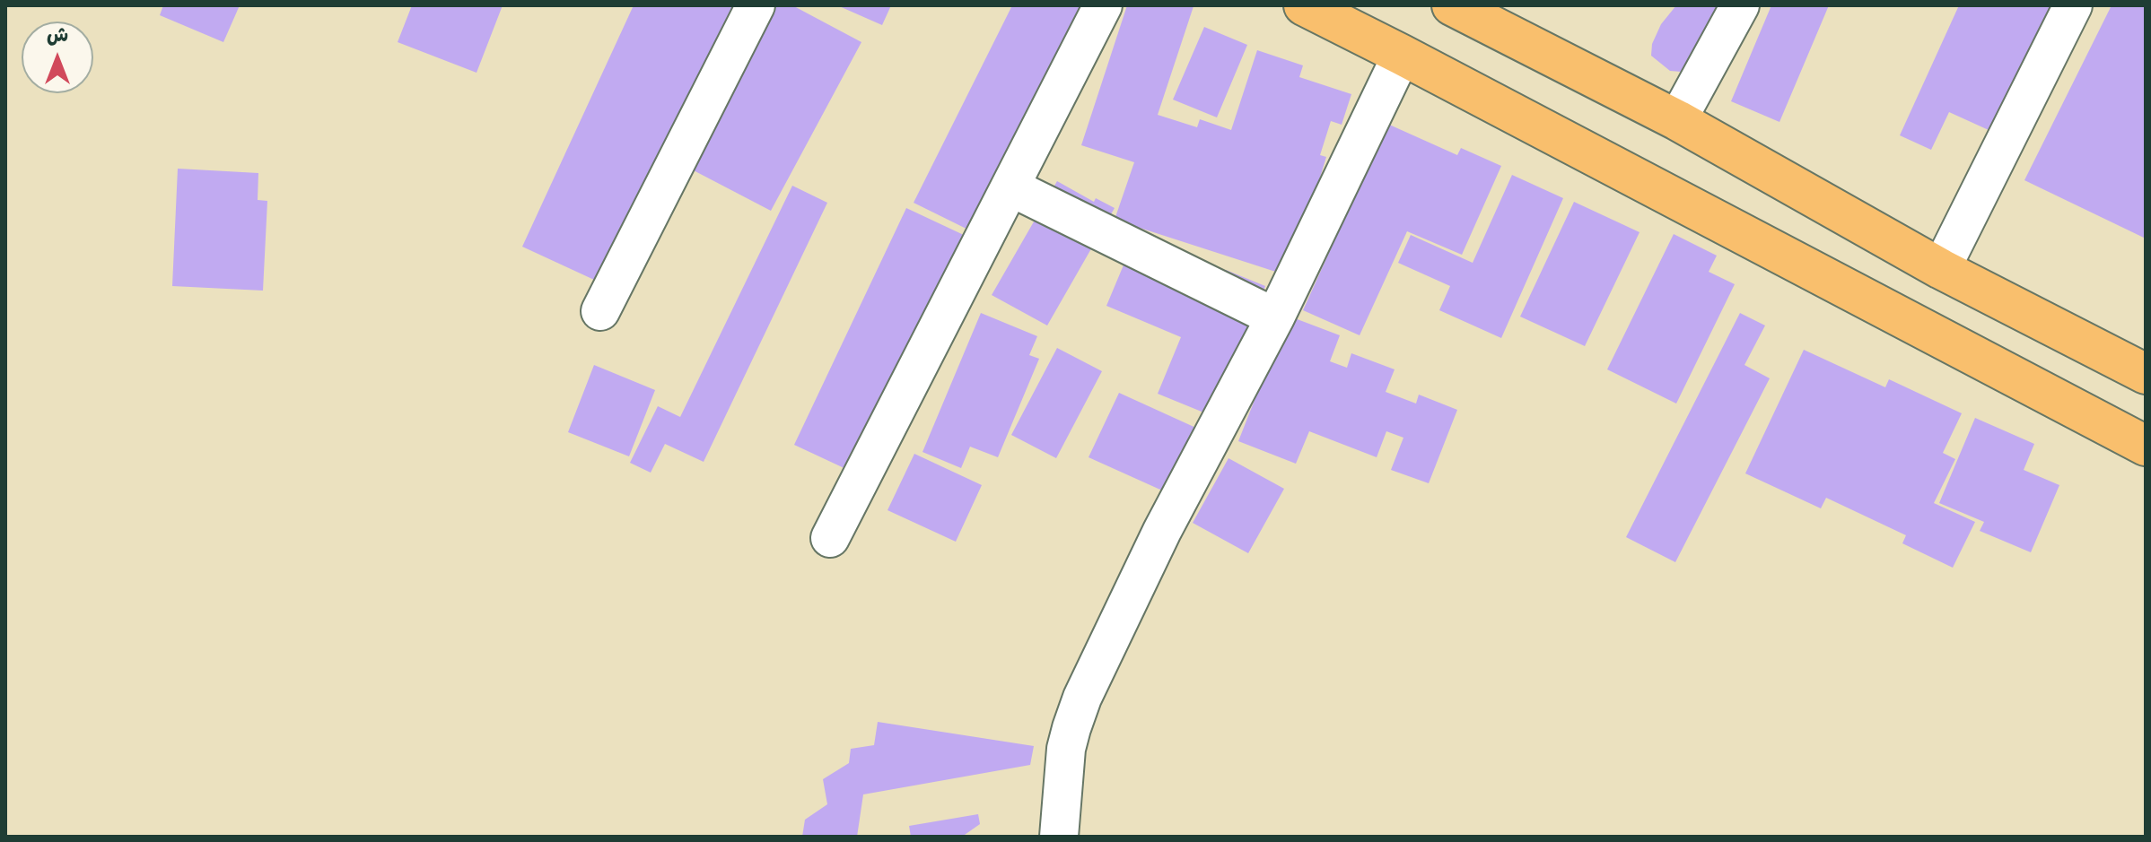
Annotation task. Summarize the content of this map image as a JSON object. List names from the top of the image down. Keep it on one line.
{"north":"top"}
